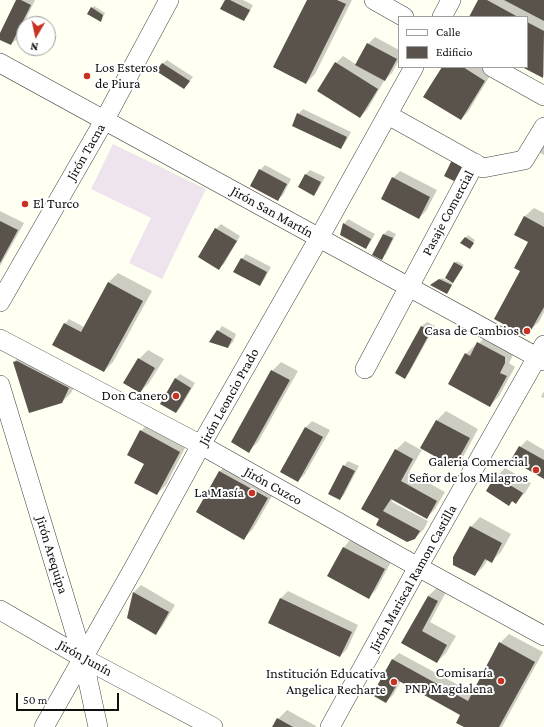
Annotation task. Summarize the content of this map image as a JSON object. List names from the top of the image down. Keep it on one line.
{"streets":{"street":["Jirón Tacna","Jirón San Martín","Pasaje Comercial","Jirón Leoncio Prado","Jirón Cuzco","Jirón Arequipa","Jirón Mariscal Ramon Castilla","Jirón Junín"]},"crossings":[["Jirón Tacna","Jirón San Martín"],["Jirón San Martín","Pasaje Comercial"],["Jirón San Martín","Jirón Leoncio Prado"],["Jirón San Martín","Jirón Mariscal Ramon Castilla"],["Pasaje Comercial","Jirón Leoncio Prado"],["Jirón Leoncio Prado","Jirón Cuzco"],["Jirón Leoncio Prado","Jirón Arequipa"],["Jirón Leoncio Prado","Jirón Junín"],["Jirón Cuzco","Jirón Mariscal Ramon Castilla"],["Jirón Arequipa","Jirón Junín"]],"places":["Los Esteros de Piura","El Turco","Casa de Cambios","Don Canero","Galeria Comercial Señor de los Milagros","La Masía","Comisaría PNP Magdalena","Institución Educativa Angelica Recharte"],"legend":["Calle","Edificio"],"scale_bar":"50 m","north":"bottom"}
